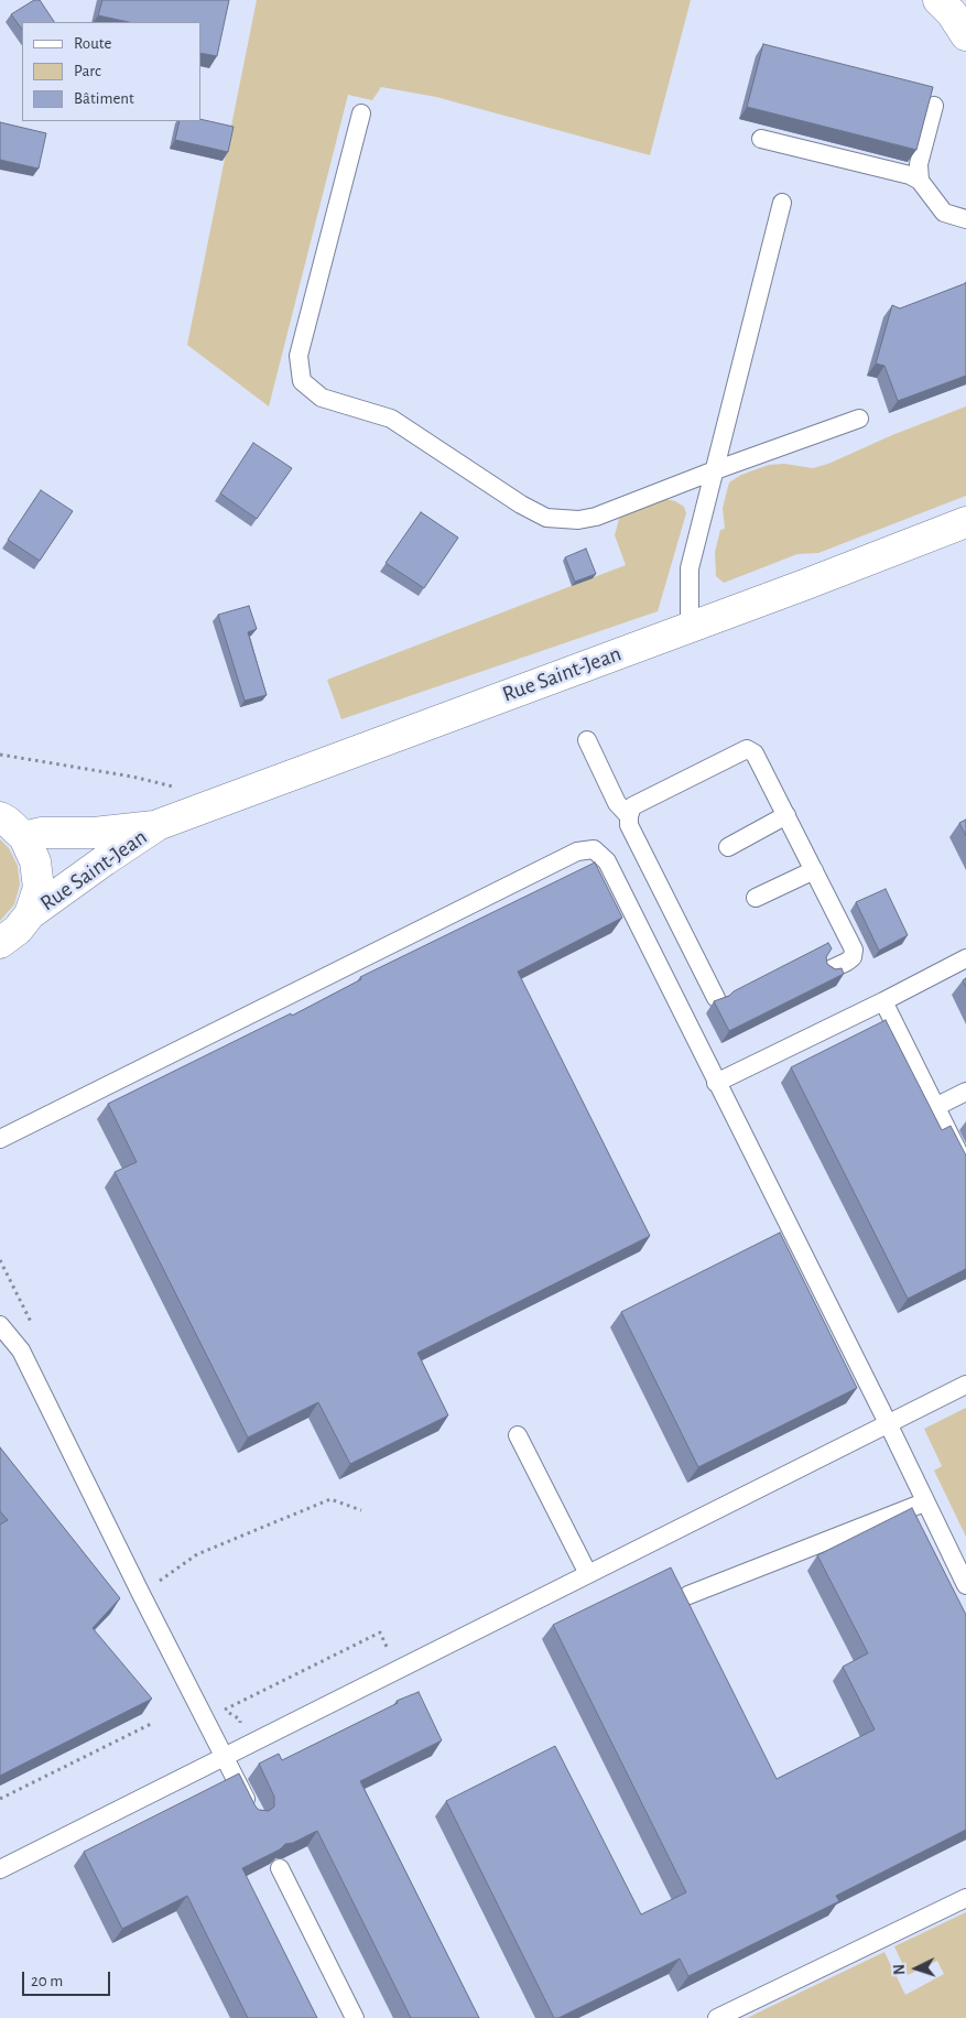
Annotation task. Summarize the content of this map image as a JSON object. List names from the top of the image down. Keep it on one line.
{"streets":{"street":["Rue Saint-Jean"]},"legend":["Route","Parc","Bâtiment"],"scale_bar":"20 m","north":"left"}
